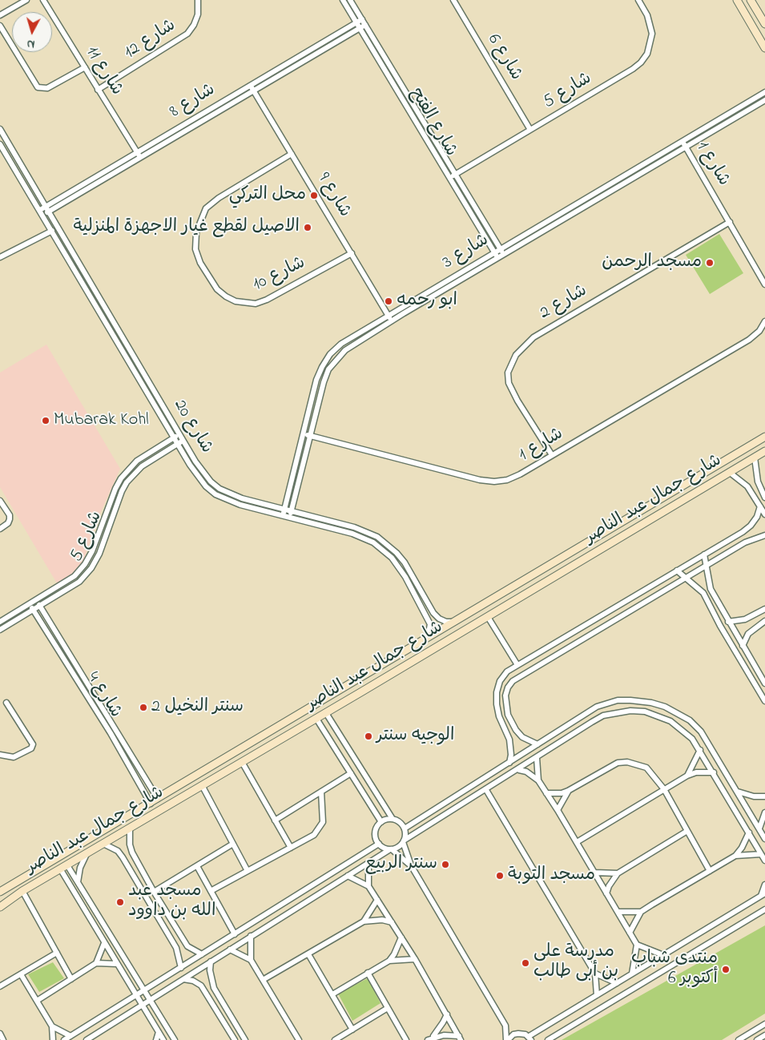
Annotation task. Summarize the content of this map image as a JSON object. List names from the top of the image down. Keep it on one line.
{"streets":{"main road":["شارع جمال عبد الناصر"],"street":["شارع 12","شارع 6","شارع 11","شارع 5","شارع 8","شارع الفتح","شارع 1","شارع 9","شارع 3","شارع 10","شارع 2","شارع 20","شارع 4"]},"crossings":[["شارع 12","شارع 11"],["شارع 6","شارع 5"],["شارع 11","شارع 8"],["شارع 5","شارع الفتح"],["شارع 5","شارع 20"],["شارع 5","شارع 4"],["شارع 8","شارع الفتح"],["شارع 8","شارع 9"],["شارع 8","شارع 20"],["شارع الفتح","شارع 3"],["شارع 1","شارع 3"],["شارع 1","شارع 2"],["شارع 9","شارع 3"],["شارع 9","شارع 10"],["شارع 3","شارع 20"],["شارع 20","شارع جمال عبد الناصر"],["شارع جمال عبد الناصر","شارع 4"]],"places":["محل التركي","الاصيل لقطع غيار الاجهزة المنزلية","مسجد الرحمن","ابو رحمه","Mubarak Kohl","سنتر النخيل 2","الوجيه سنتر","سنتر الربيع","مسجد التوبة","مسجد عبد الله بن داوود","مدرسة على بن أبى طالب","منتدى شباب 6 أكتوبر"],"north":"bottom"}
